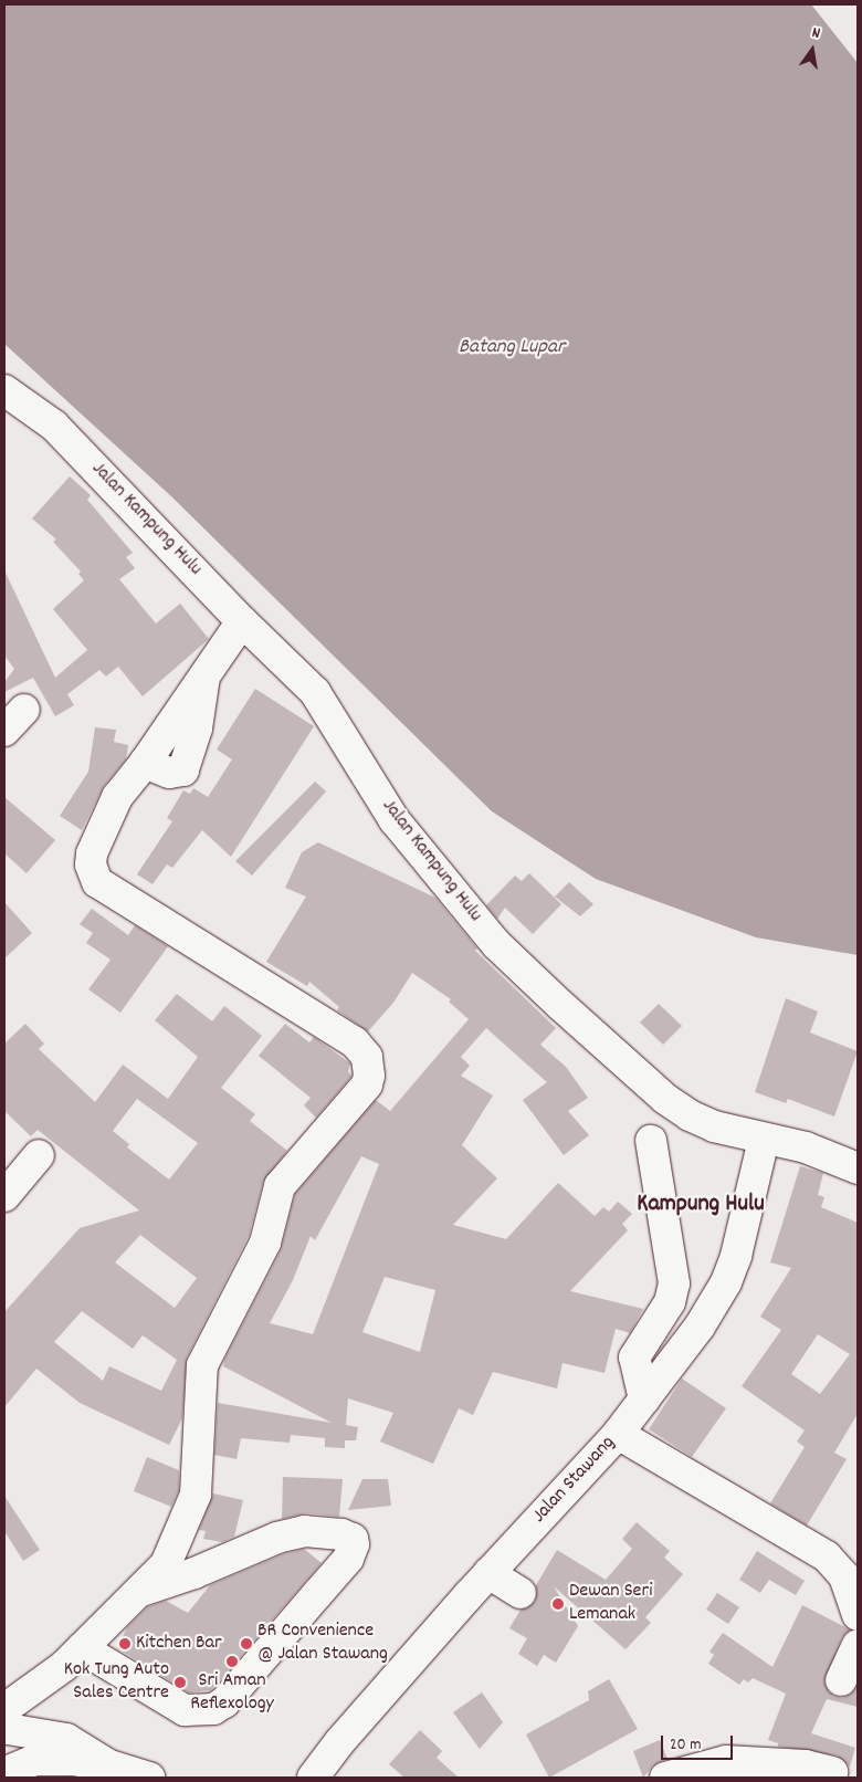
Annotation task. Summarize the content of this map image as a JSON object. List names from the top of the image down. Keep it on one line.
{"streets":{"street":["Jalan Kampung Hulu","Jalan Stawang"]},"crossings":[["Jalan Kampung Hulu","Jalan Stawang"]],"districts":["Kampung Hulu"],"water":["Batang Lupar"],"places":["Dewan Seri Lemanak","Kitchen Bar","BR Convenience @ Jalan Stawang","Sri Aman Reflexology","Kok Tung Auto Sales Centre"],"scale_bar":"20 m","north":"top"}
